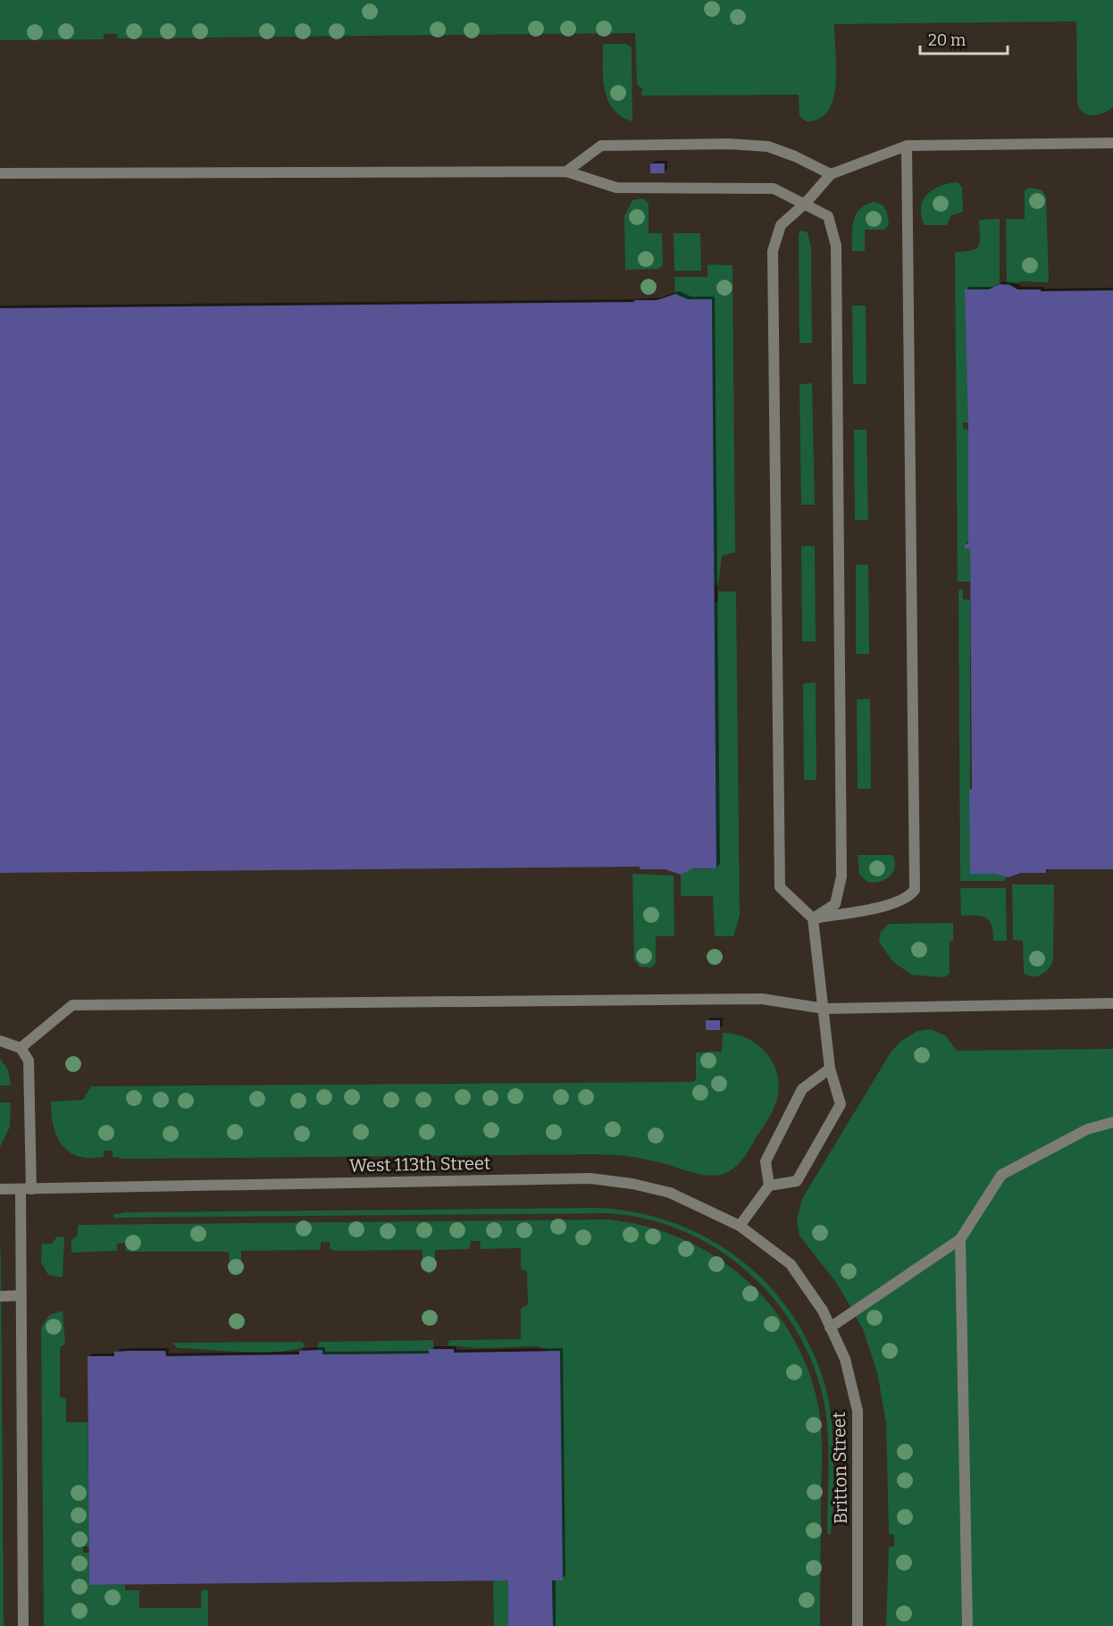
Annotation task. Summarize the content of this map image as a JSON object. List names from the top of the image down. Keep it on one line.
{"streets":{"street":["West 113th Street","Britton Street"]},"crossings":[["West 113th Street","Britton Street"]],"scale_bar":"20 m"}
